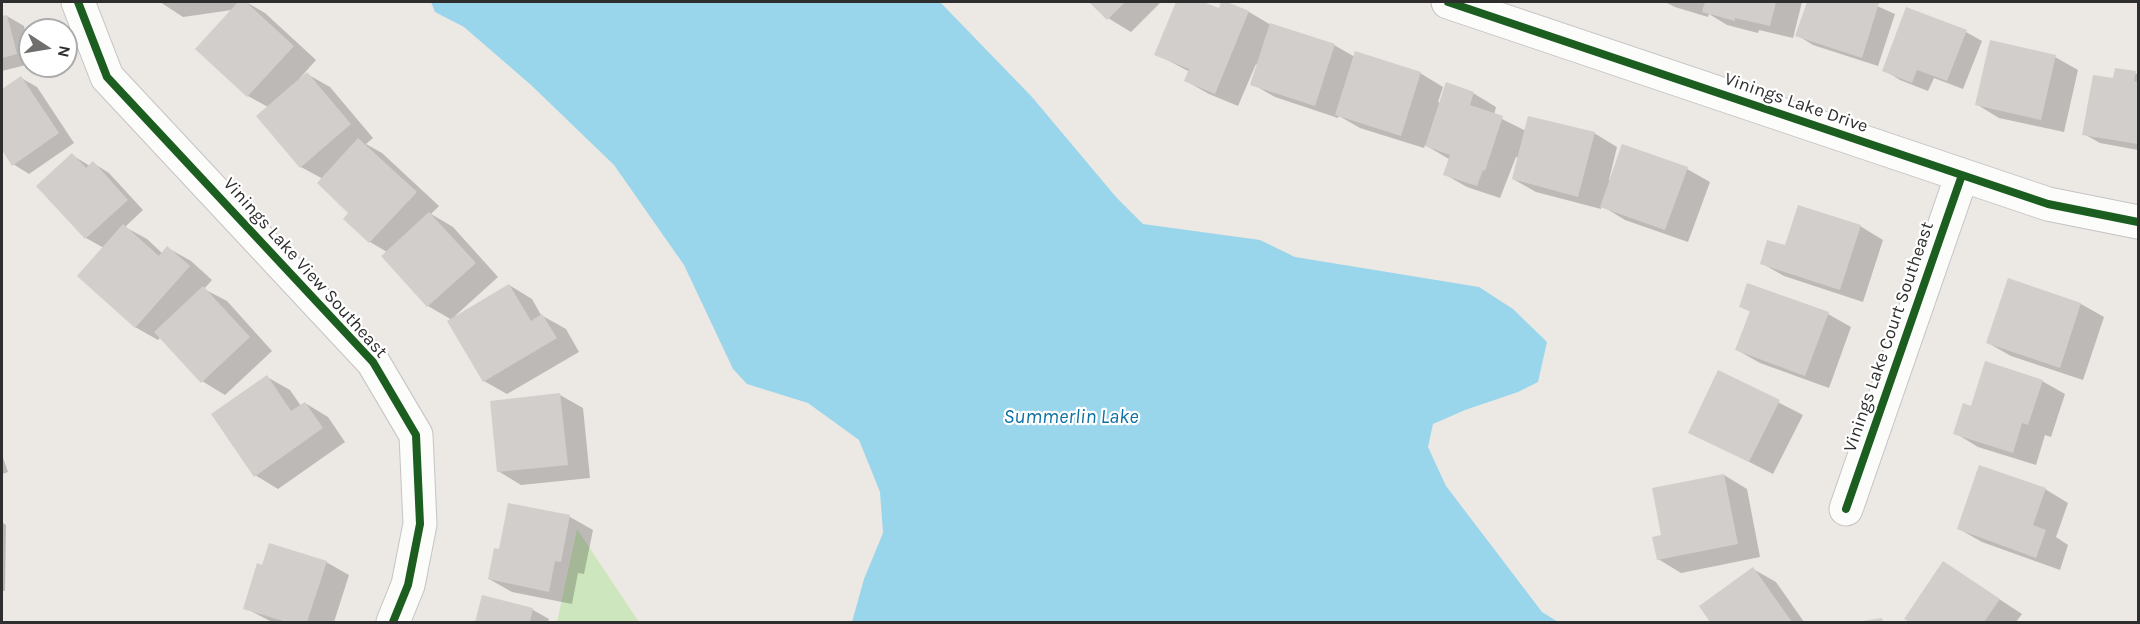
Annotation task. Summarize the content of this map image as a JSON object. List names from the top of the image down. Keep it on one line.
{"streets":{"street":["Vinings Lake Drive","Vinings Lake View Southeast","Vinings Lake Court Southeast"]},"crossings":[["Vinings Lake Drive","Vinings Lake Court Southeast"]],"water":["Summerlin Lake"],"north":"right"}
